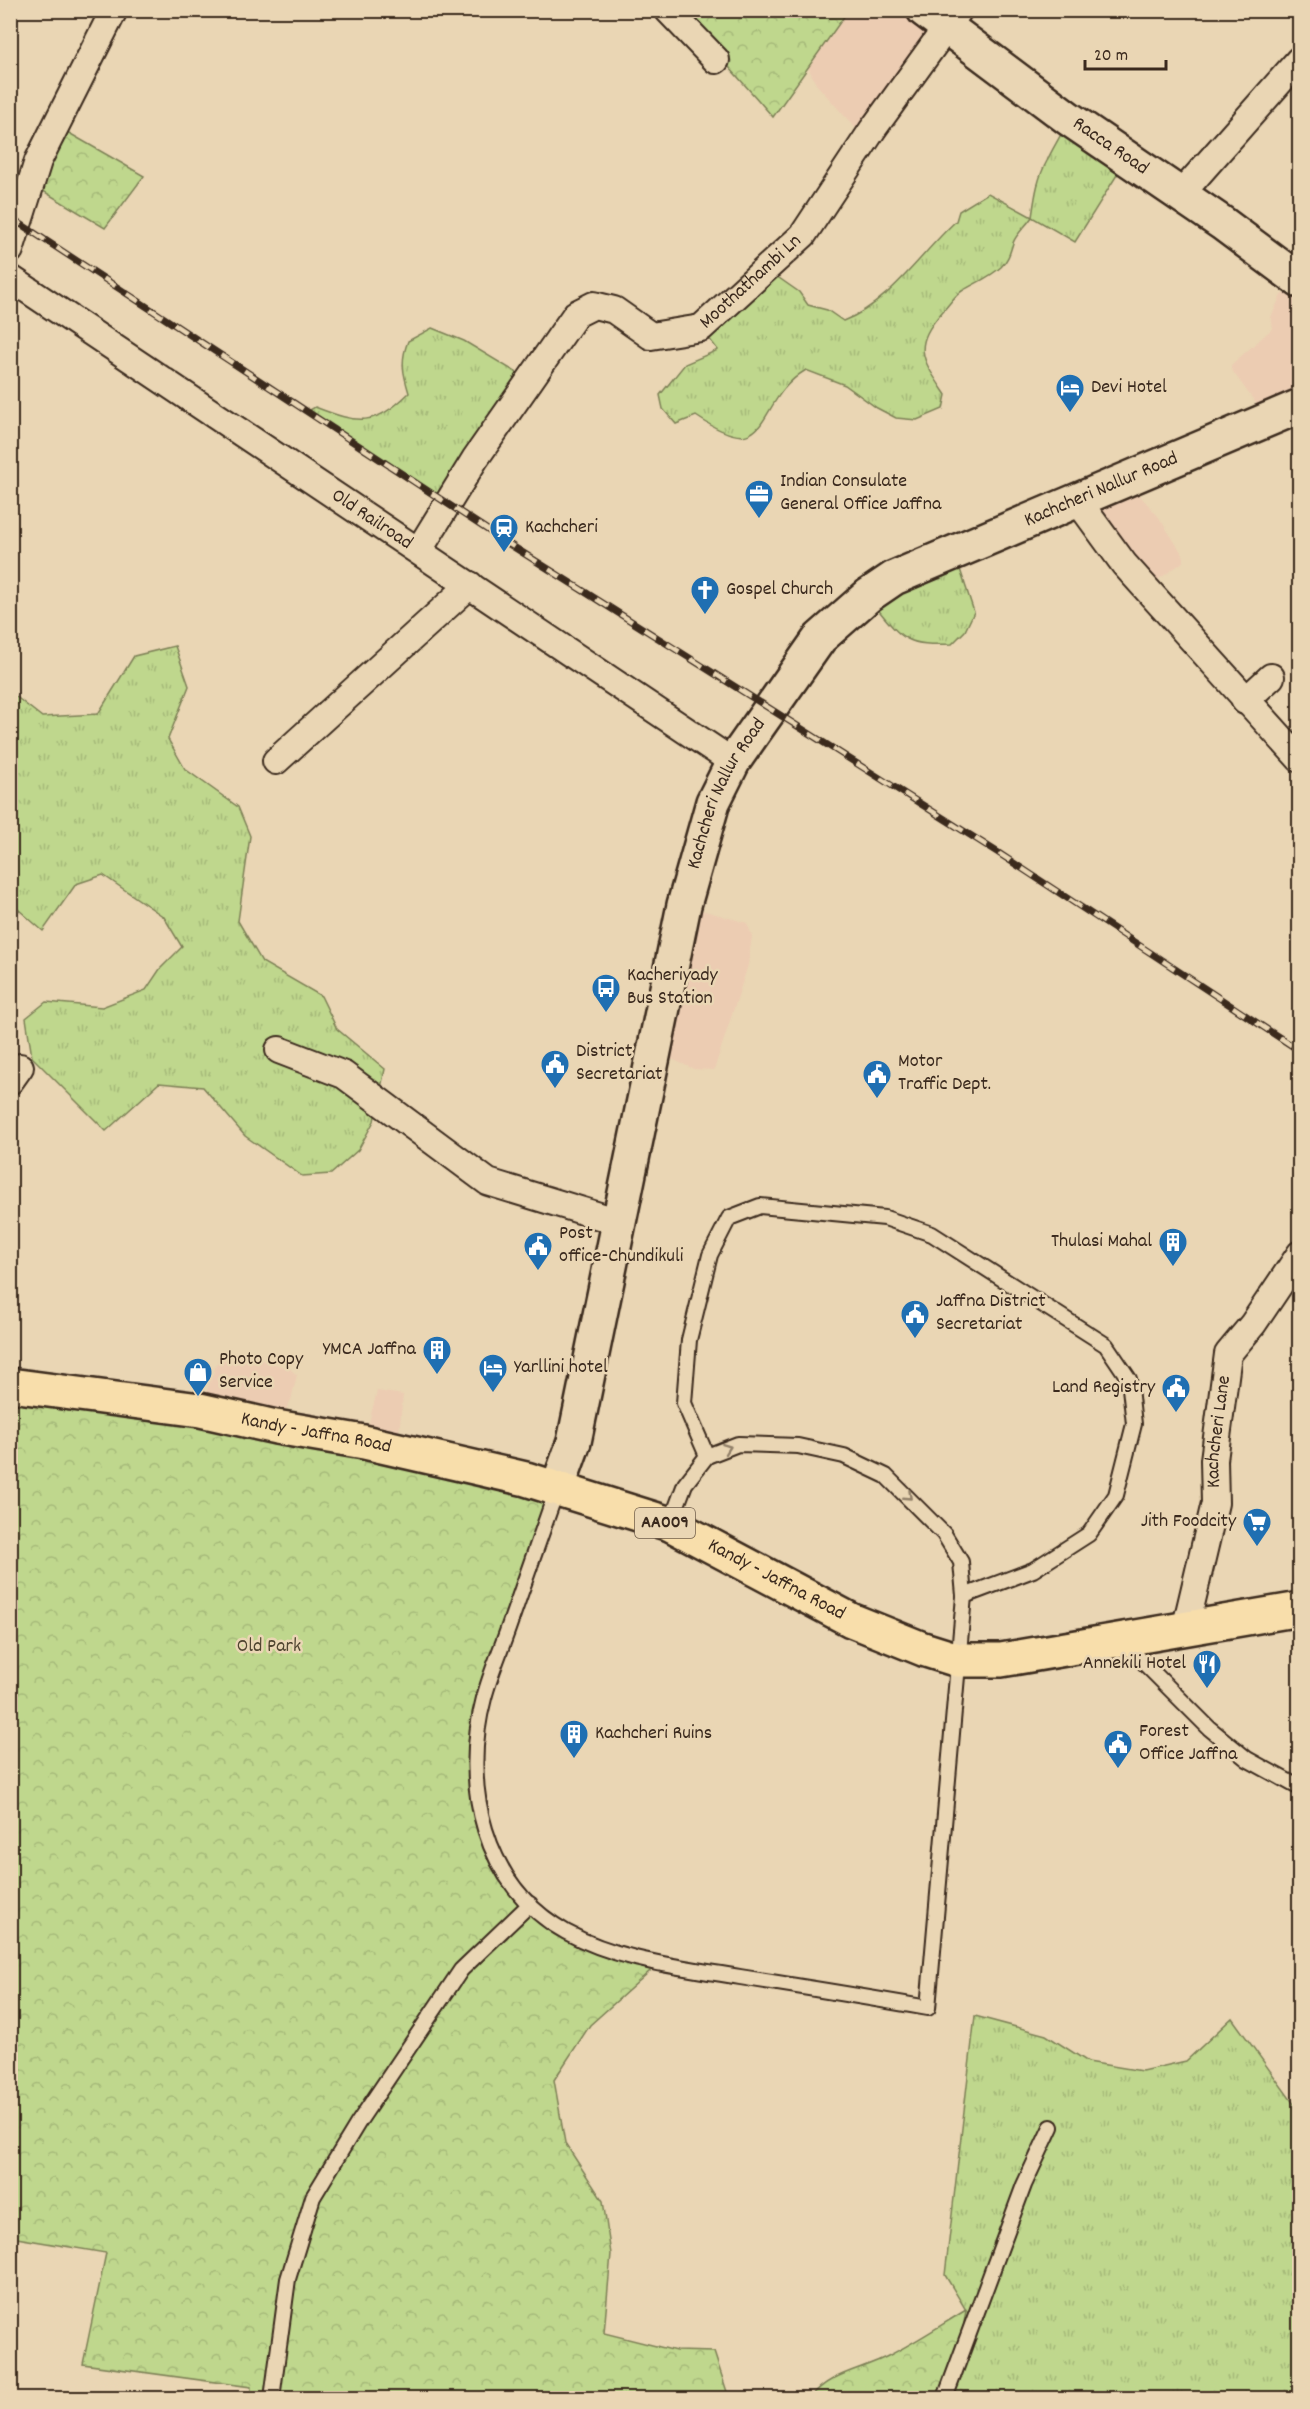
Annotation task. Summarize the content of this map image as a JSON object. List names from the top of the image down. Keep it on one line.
{"streets":{"highway":["Kandy - Jaffna Road","AA009"],"street":["Racca Road","Moothathambi Ln","Kachcheri Nallur Road","Old Railroad","Kachcheri Lane"]},"crossings":[["Racca Road","Moothathambi Ln"],["Moothathambi Ln","Old Railroad"],["Kachcheri Nallur Road","Old Railroad"],["Kachcheri Nallur Road","Kandy - Jaffna Road"],["Kachcheri Lane","Kandy - Jaffna Road"]],"parks":["Old Park"],"places":{"hotel":["Devi Hotel","Yarllini hotel"],"office":["Indian Consulate General Office Jaffna"],"station":["Kachcheri"],"church":["Gospel Church"],"bus stop":["Kacheriyady Bus Station"],"public building":["District Secretariat","Motor Traffic Dept.","Post office-Chundikuli","Jaffna District Secretariat","Land Registry","Forest Office Jaffna"],"building":["Thulasi Mahal","YMCA Jaffna","Kachcheri Ruins"],"shop":["Photo Copy Service"],"supermarket":["Jith Foodcity"],"restaurant":["Annekili Hotel"]},"scale_bar":"20 m"}
